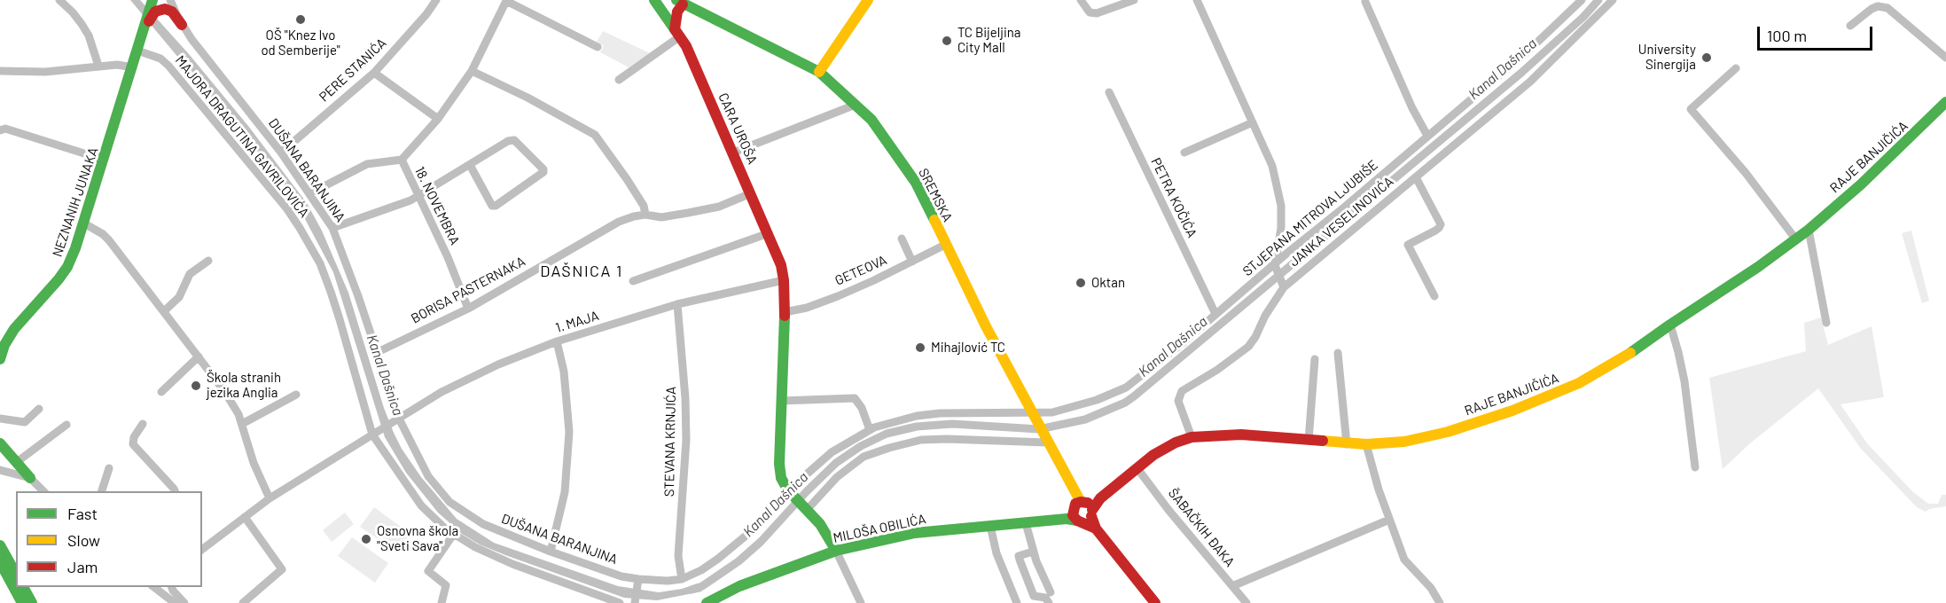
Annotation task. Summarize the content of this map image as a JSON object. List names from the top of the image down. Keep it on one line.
{"streets":{"main road":["CARA UROŠA","RAJE BANJIČIĆA","SREMSKA","NEZNANIH JUNAKA","MILOŠA OBILIĆA"],"street":["PERE STANIĆA","MAJORA DRAGUTINA GAVRILOVIĆA","DUŠANA BARANJINA","PETRA KOČIĆA","18. NOVEMBRA","STJEPANA MITROVA LJUBIŠE","JANKA VESELINOVIĆA","GETEOVA","BORISA PASTERNAKA","1. MAJA","STEVANA KRNJIĆA","ŠABAČKIH ĐAKA"]},"crossings":[["PERE STANIĆA","DUŠANA BARANJINA"],["CARA UROŠA","DUŠANA BARANJINA"],["CARA UROŠA","GETEOVA"],["CARA UROŠA","BORISA PASTERNAKA"],["CARA UROŠA","1. MAJA"],["CARA UROŠA","MILOŠA OBILIĆA"],["MAJORA DRAGUTINA GAVRILOVIĆA","NEZNANIH JUNAKA"],["MAJORA DRAGUTINA GAVRILOVIĆA","1. MAJA"],["RAJE BANJIČIĆA","ŠABAČKIH ĐAKA"],["DUŠANA BARANJINA","STJEPANA MITROVA LJUBIŠE"],["DUŠANA BARANJINA","BORISA PASTERNAKA"],["DUŠANA BARANJINA","1. MAJA"],["DUŠANA BARANJINA","STEVANA KRNJIĆA"],["SREMSKA","STJEPANA MITROVA LJUBIŠE"],["SREMSKA","GETEOVA"],["SREMSKA","MILOŠA OBILIĆA"],["PETRA KOČIĆA","STJEPANA MITROVA LJUBIŠE"],["18. NOVEMBRA","BORISA PASTERNAKA"],["1. MAJA","STEVANA KRNJIĆA"]],"districts":["DAŠNICA 1"],"water":["Kanal Dašnica"],"places":["OŠ \"Knez Ivo od Semberije\"","TC Bijeljina City Mall","University Sinergija","Oktan","Mihajlović TC","Škola stranih jezika Anglia","Osnovna škola \"Sveti Sava\""],"legend":["Fast","Slow","Jam"],"scale_bar":"100 m"}
